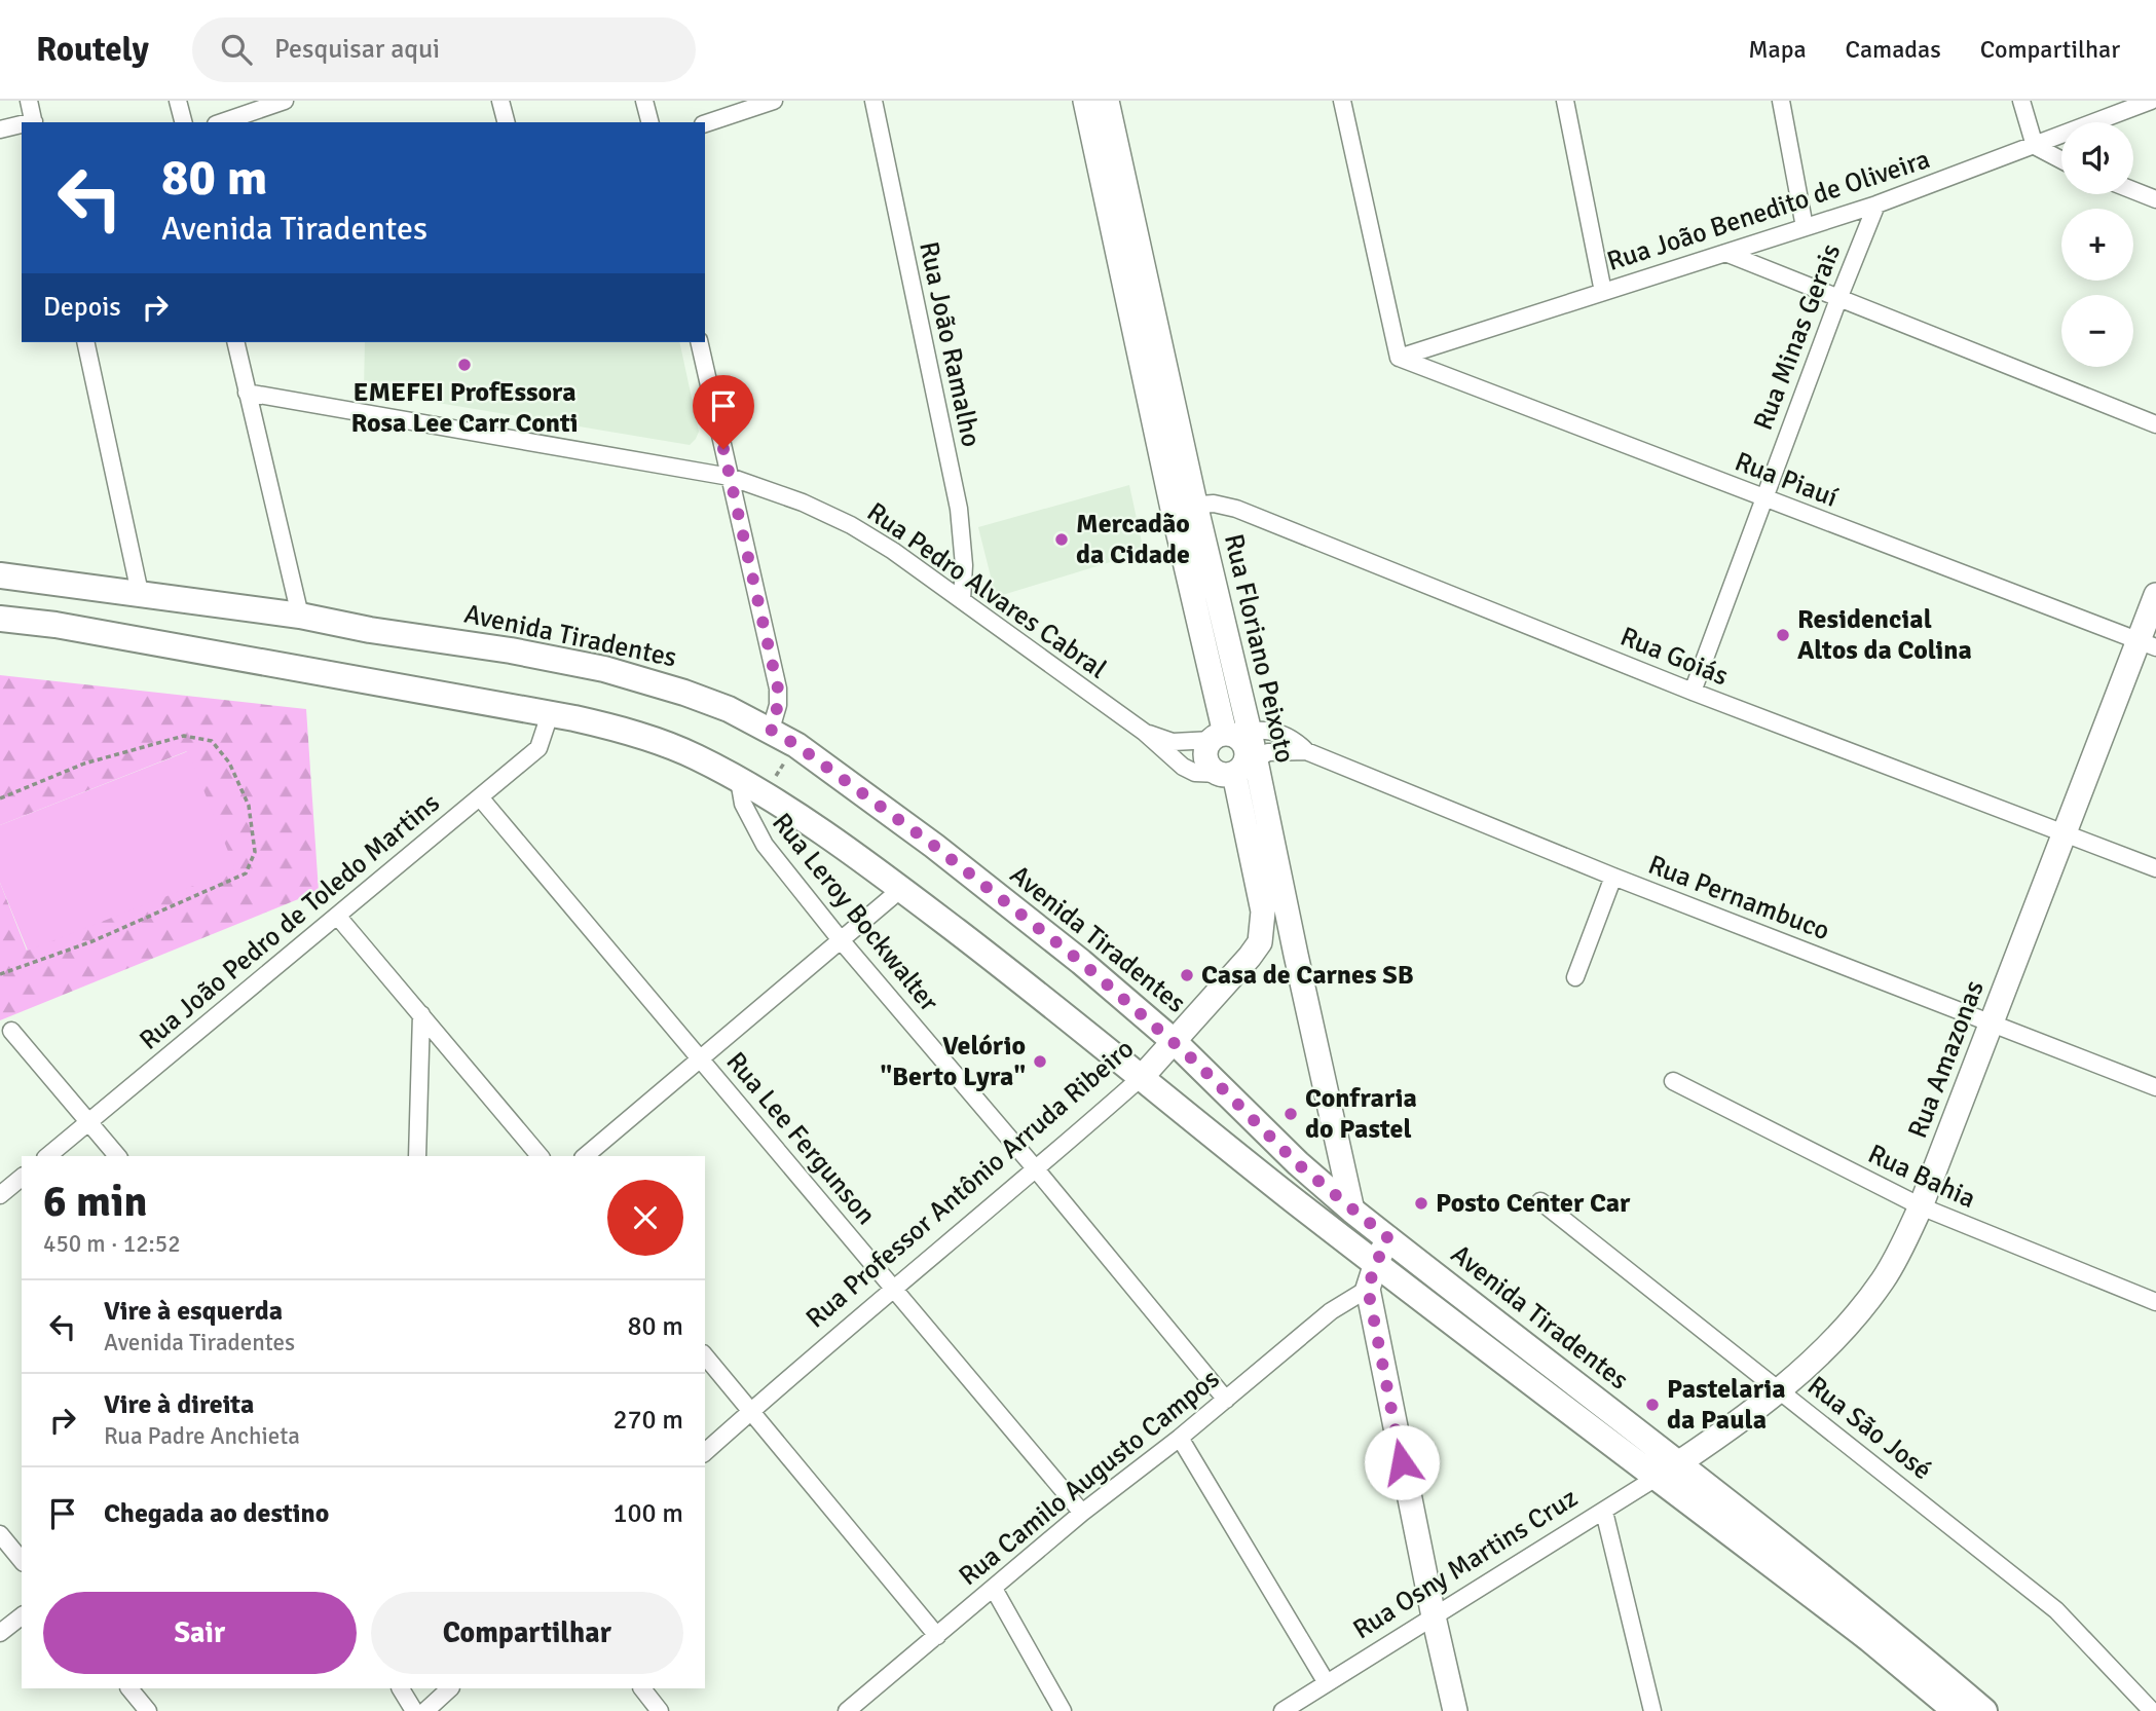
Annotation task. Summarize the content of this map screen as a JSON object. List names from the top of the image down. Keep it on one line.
{"streets":{"main road":["Avenida Tiradentes","Rua Floriano Peixoto","Rua Amazonas","Rua Professor Antônio Arruda Ribeiro"],"street":["Rua João Benedito de Oliveira","Rua Minas Gerais","Rua João Ramalho","Rua Piauí","Rua Pedro Alvares Cabral","Rua Goiás","Rua Pernambuco","Rua Leroy Bockwalter","Rua João Pedro de Toledo Martins","Rua Lee Fergunson","Rua Bahia","Rua São José","Rua Camilo Augusto Campos","Rua Osny Martins Cruz"]},"crossings":[["Rua João Benedito de Oliveira","Rua Minas Gerais"],["Rua João Benedito de Oliveira","Rua Piauí"],["Rua Minas Gerais","Rua Piauí"],["Rua Minas Gerais","Rua Goiás"],["Rua João Ramalho","Rua Pedro Alvares Cabral"],["Rua Piauí","Rua Amazonas"],["Rua Pedro Alvares Cabral","Rua Floriano Peixoto"],["Rua Pedro Alvares Cabral","Rua Pernambuco"],["Avenida Tiradentes","Rua Floriano Peixoto"],["Avenida Tiradentes","Rua Leroy Bockwalter"],["Avenida Tiradentes","Rua João Pedro de Toledo Martins"],["Avenida Tiradentes","Rua Amazonas"],["Avenida Tiradentes","Rua Professor Antônio Arruda Ribeiro"],["Avenida Tiradentes","Rua Osny Martins Cruz"],["Rua Floriano Peixoto","Rua Goiás"],["Rua Floriano Peixoto","Rua Pernambuco"],["Rua Floriano Peixoto","Rua Professor Antônio Arruda Ribeiro"],["Rua Goiás","Rua Amazonas"],["Rua Pernambuco","Rua Amazonas"],["Rua Leroy Bockwalter","Rua Professor Antônio Arruda Ribeiro"],["Rua Leroy Bockwalter","Rua Camilo Augusto Campos"],["Rua João Pedro de Toledo Martins","Rua Lee Fergunson"],["Rua Amazonas","Rua Bahia"],["Rua Amazonas","Rua São José"],["Rua Amazonas","Rua Osny Martins Cruz"],["Rua Lee Fergunson","Rua Professor Antônio Arruda Ribeiro"],["Rua Lee Fergunson","Rua Camilo Augusto Campos"]],"places":["EMEFEI ProfEssora Rosa Lee Carr Conti","Mercadão da Cidade","Residencial Altos da Colina","Casa de Carnes SB","Velório \"Berto Lyra\"","Confraria do Pastel","Posto Center Car","Pastelaria da Paula"],"page":{"header":"Routely","search":"Pesquisar aqui","nav":["Mapa","Camadas","Compartilhar"],"map_buttons":["+","−"],"turn":["80 m","Avenida Tiradentes"],"then":"Depois","heading":["6 min","450 m · 12:52"],"list":[{"name":"Vire à esquerda","note":"Avenida Tiradentes","value":"80 m"},{"name":"Vire à direita","note":"Rua Padre Anchieta","value":"270 m"},{"name":"Chegada ao destino","value":"100 m"}],"buttons":["Sair","Compartilhar"]}}
